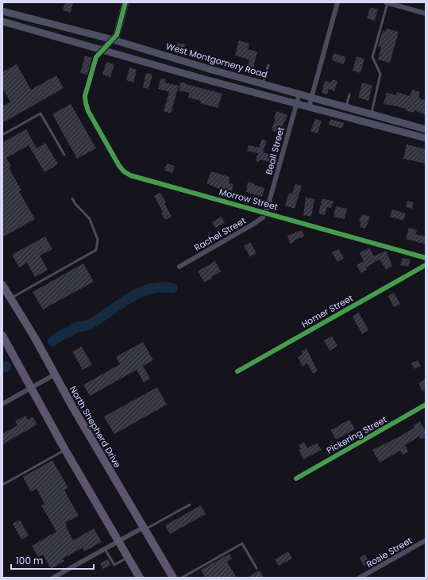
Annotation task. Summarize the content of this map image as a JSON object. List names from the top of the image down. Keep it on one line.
{"streets":{"main road":["West Montgomery Road","North Shepherd Drive"],"street":["Beall Street","Morrow Street","Rachel Street","Homer Street","Pickering Street","Rosie Street"]},"crossings":[["West Montgomery Road","Beall Street"],["Beall Street","Morrow Street"],["Beall Street","Rachel Street"],["Morrow Street","Rachel Street"]],"scale_bar":"100 m"}
